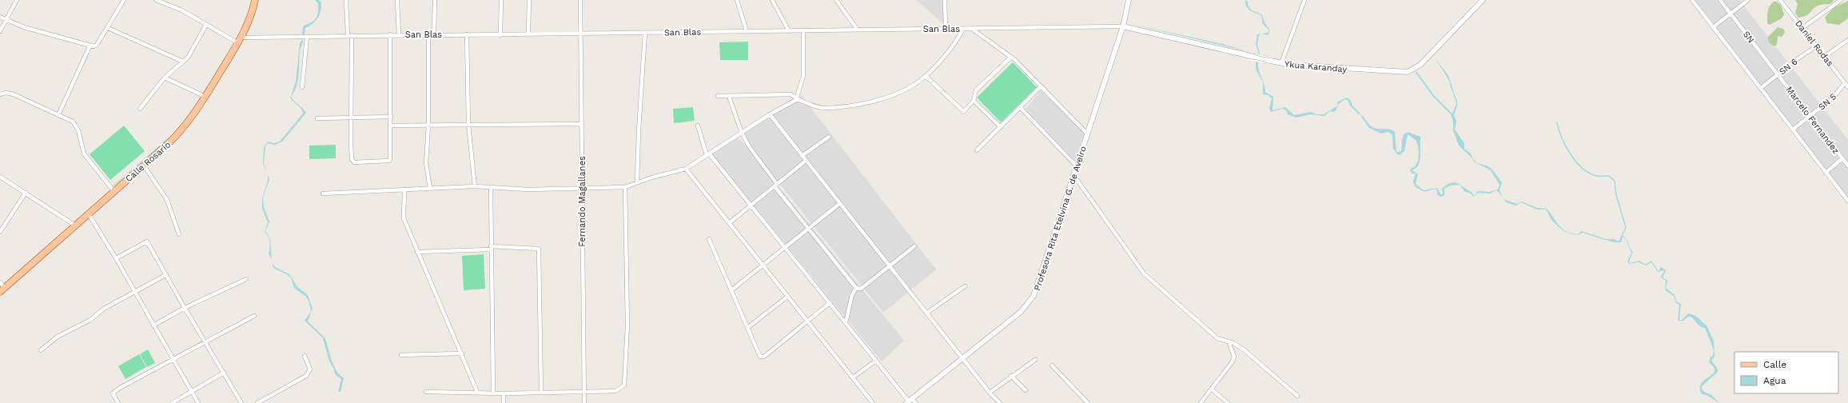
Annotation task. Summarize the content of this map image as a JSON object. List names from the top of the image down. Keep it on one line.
{"streets":{"main road":["Calle Rosario"],"street":["San Blas","SN","Daniel Rodas","Ykua Karanday","SN 6","SN 5","Marcelo Fernandez","Fernando Magallanes","Profesora Rita Etelvina G. de Aveiro"]},"crossings":[["San Blas","Ykua Karanday"],["San Blas","Calle Rosario"],["San Blas","Fernando Magallanes"],["San Blas","Profesora Rita Etelvina G. de Aveiro"],["SN","SN 6"],["SN","Marcelo Fernandez"],["Daniel Rodas","SN 6"],["Daniel Rodas","SN 5"],["Ykua Karanday","Profesora Rita Etelvina G. de Aveiro"],["SN 6","Marcelo Fernandez"],["SN 5","Marcelo Fernandez"]],"legend":["Calle","Agua"]}
